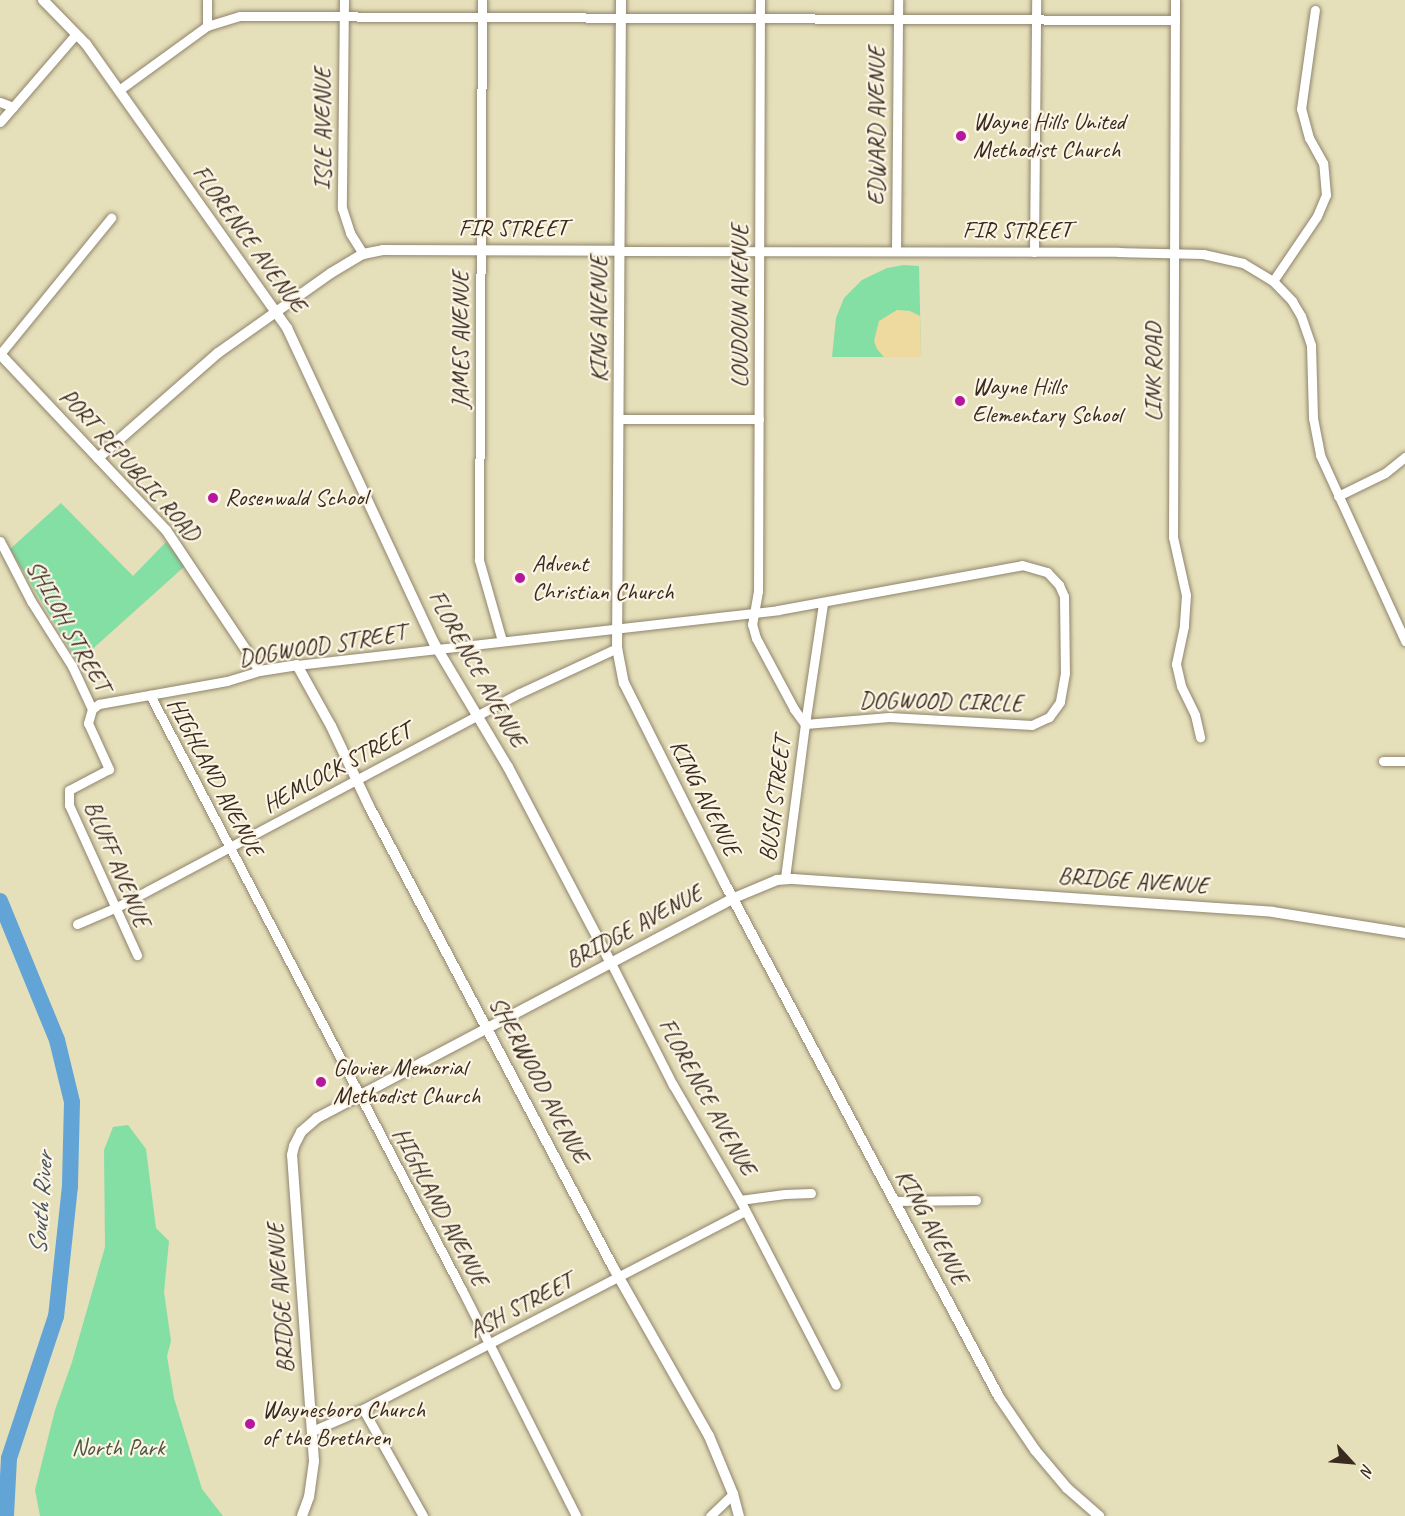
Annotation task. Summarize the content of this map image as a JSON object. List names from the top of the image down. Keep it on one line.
{"streets":{"street":["EDWARD AVENUE","ISLE AVENUE","FIR STREET","FLORENCE AVENUE","LOUDOUN AVENUE","KING AVENUE","JAMES AVENUE","LINK ROAD","PORT REPUBLIC ROAD","SHILOH STREET","DOGWOOD STREET","DOGWOOD CIRCLE","HEMLOCK STREET","HIGHLAND AVENUE","BUSH STREET","BLUFF AVENUE","BRIDGE AVENUE","SHERWOOD AVENUE","ASH STREET"]},"crossings":[["EDWARD AVENUE","FIR STREET"],["ISLE AVENUE","FIR STREET"],["FIR STREET","LOUDOUN AVENUE"],["FIR STREET","KING AVENUE"],["FIR STREET","JAMES AVENUE"],["FIR STREET","LINK ROAD"],["FLORENCE AVENUE","DOGWOOD STREET"],["FLORENCE AVENUE","HEMLOCK STREET"],["FLORENCE AVENUE","BRIDGE AVENUE"],["FLORENCE AVENUE","ASH STREET"],["LOUDOUN AVENUE","DOGWOOD STREET"],["LOUDOUN AVENUE","BUSH STREET"],["KING AVENUE","DOGWOOD STREET"],["KING AVENUE","HEMLOCK STREET"],["KING AVENUE","BRIDGE AVENUE"],["JAMES AVENUE","DOGWOOD STREET"],["PORT REPUBLIC ROAD","DOGWOOD STREET"],["SHILOH STREET","DOGWOOD STREET"],["SHILOH STREET","HIGHLAND AVENUE"],["SHILOH STREET","BLUFF AVENUE"],["DOGWOOD STREET","DOGWOOD CIRCLE"],["DOGWOOD STREET","HIGHLAND AVENUE"],["DOGWOOD STREET","BUSH STREET"],["DOGWOOD STREET","SHERWOOD AVENUE"],["DOGWOOD CIRCLE","BUSH STREET"],["HEMLOCK STREET","HIGHLAND AVENUE"],["HEMLOCK STREET","BLUFF AVENUE"],["HEMLOCK STREET","SHERWOOD AVENUE"],["HIGHLAND AVENUE","BRIDGE AVENUE"],["HIGHLAND AVENUE","ASH STREET"],["BUSH STREET","BRIDGE AVENUE"],["BRIDGE AVENUE","SHERWOOD AVENUE"],["BRIDGE AVENUE","ASH STREET"],["SHERWOOD AVENUE","ASH STREET"]],"water":["South River"],"parks":["North Park"],"places":["Wayne Hills United Methodist Church","Wayne Hills Elementary School","Rosenwald School","Advent Christian Church","Glovier Memorial Methodist Church","Waynesboro Church of the Brethren"],"north":"bottom right"}
